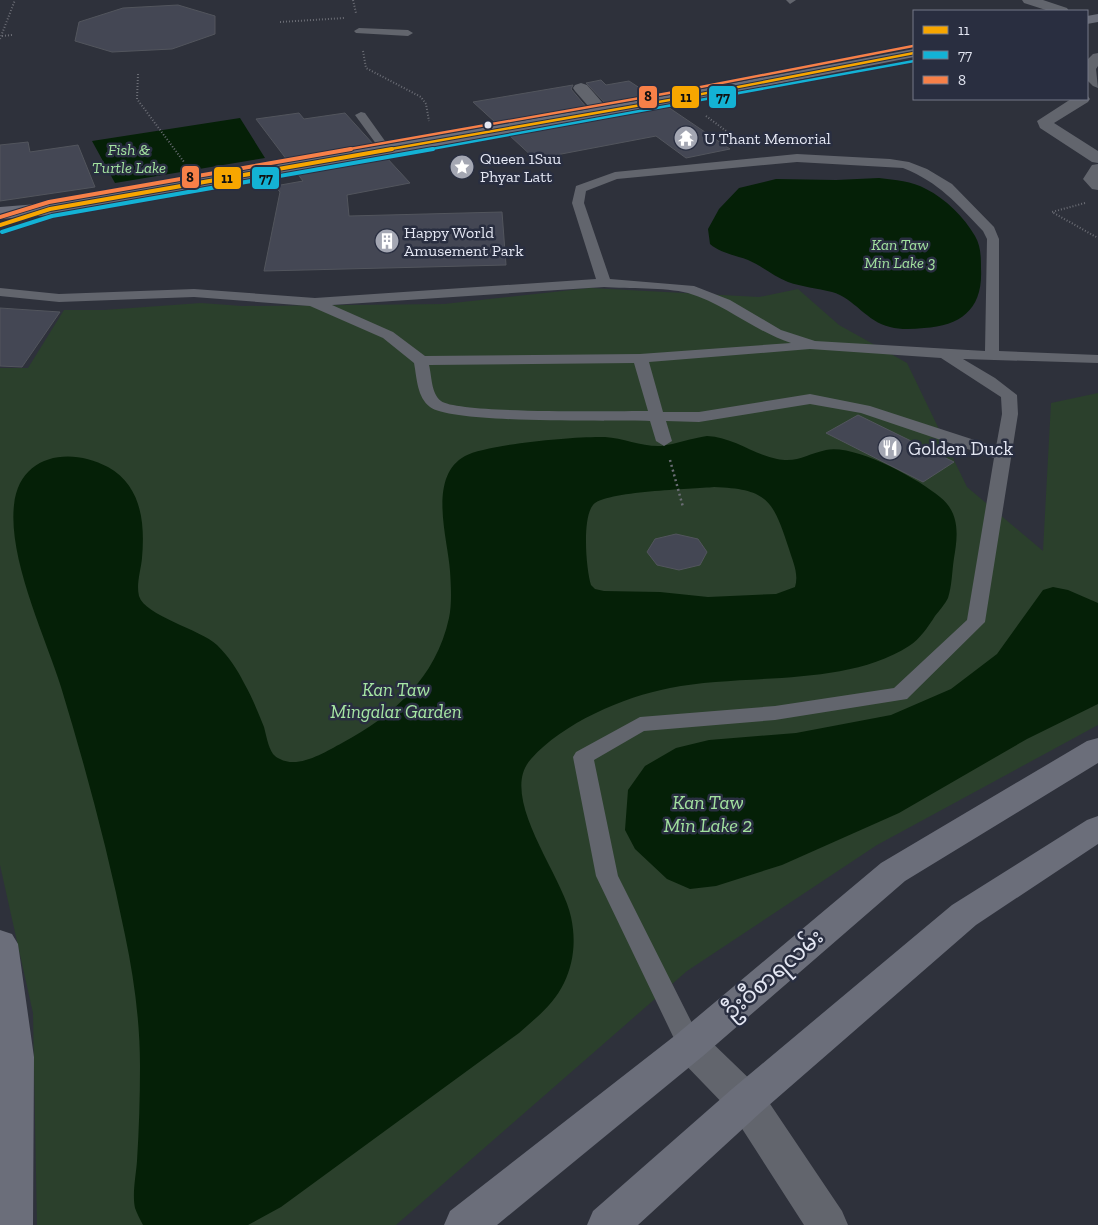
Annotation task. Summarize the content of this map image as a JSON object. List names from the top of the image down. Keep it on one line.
{"streets":{"main road":["ဦးဝီစာရလမ်း"]},"water":["Fish & Turtle Lake","Kan Taw Min Lake 3","Kan Taw Min Lake 2"],"parks":["Kan Taw Mingalar Garden"],"places":{"temple":["U Thant Memorial"],"place":["Queen 1Suu Phyar Latt"],"building":["Happy World Amusement Park"],"restaurant":["Golden Duck"]},"lines":["transit line 8","transit line 11","transit line 77"],"legend":["11","77","8"]}
